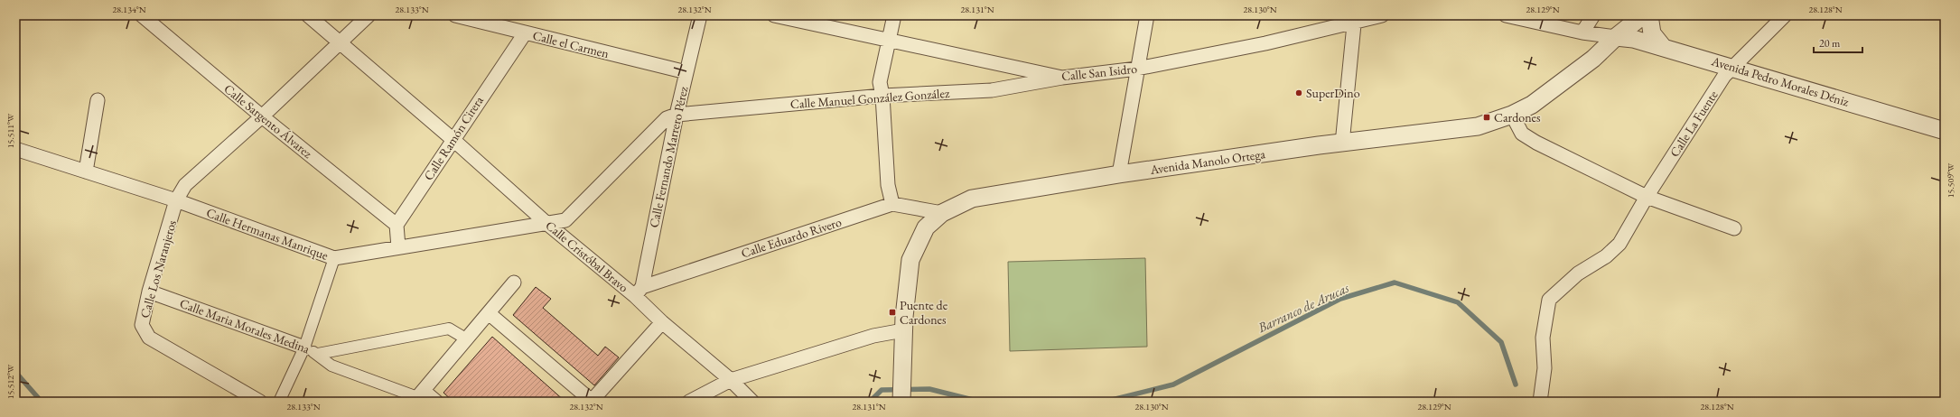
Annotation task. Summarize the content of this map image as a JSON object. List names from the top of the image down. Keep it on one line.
{"streets":{"street":["Calle el Carmen","Calle San Isidro","Avenida Pedro Morales Déniz","Calle Manuel González González","Calle Sargento Álvarez","Calle La Fuente","Calle Ramón Cirera","Calle Fernando Marrero Pérez","Avenida Manolo Ortega","Calle Hermanas Manrique","Calle Eduardo Rivero","Calle Cristóbal Bravo","Calle Los Naranjeros","Calle Maria Morales Medina"]},"crossings":[["Calle el Carmen","Calle Ramón Cirera"],["Calle el Carmen","Calle Fernando Marrero Pérez"],["Calle San Isidro","Calle Manuel González González"],["Avenida Pedro Morales Déniz","Calle La Fuente"],["Avenida Pedro Morales Déniz","Avenida Manolo Ortega"],["Calle Manuel González González","Calle Fernando Marrero Pérez"],["Calle Manuel González González","Calle Hermanas Manrique"],["Calle Sargento Álvarez","Calle Ramón Cirera"],["Calle Sargento Álvarez","Calle Los Naranjeros"],["Calle Ramón Cirera","Calle Cristóbal Bravo"],["Calle Fernando Marrero Pérez","Calle Hermanas Manrique"],["Calle Fernando Marrero Pérez","Calle Eduardo Rivero"],["Calle Fernando Marrero Pérez","Calle Cristóbal Bravo"],["Avenida Manolo Ortega","Calle Eduardo Rivero"],["Calle Hermanas Manrique","Calle Cristóbal Bravo"],["Calle Hermanas Manrique","Calle Los Naranjeros"],["Calle Eduardo Rivero","Calle Cristóbal Bravo"],["Calle Cristóbal Bravo","Calle Los Naranjeros"],["Calle Los Naranjeros","Calle Maria Morales Medina"]],"water":["Barranco de Arucas"],"places":{"other":["SuperDino"],"transit":["Cardones","Puente de Cardones"]},"scale_bar":"20 m","coordinates":["28.134°N","28.133°N","28.132°N","28.131°N","28.130°N","28.129°N","28.128°N","15.511°W","15.509°W","15.512°W"]}
